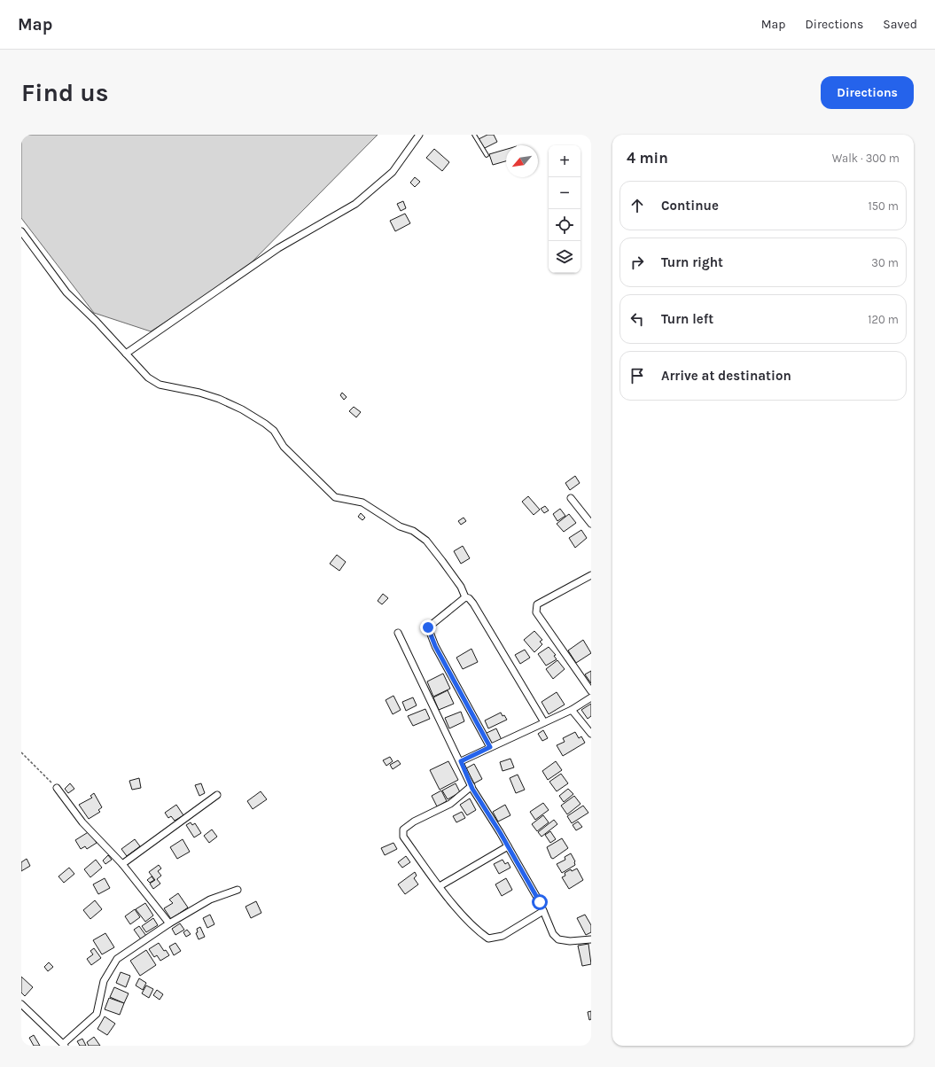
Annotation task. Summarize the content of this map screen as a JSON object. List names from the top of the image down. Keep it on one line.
{"north":"bottom left","page":{"header":"Map","nav":["Map","Directions","Saved"],"buttons":"Directions","title":"Find us","heading":["4 min","Walk · 300 m"],"map_buttons":["+","−"],"list":[["Continue","150 m"],["Turn right","30 m"],["Turn left","120 m"],"Arrive at destination"]}}
